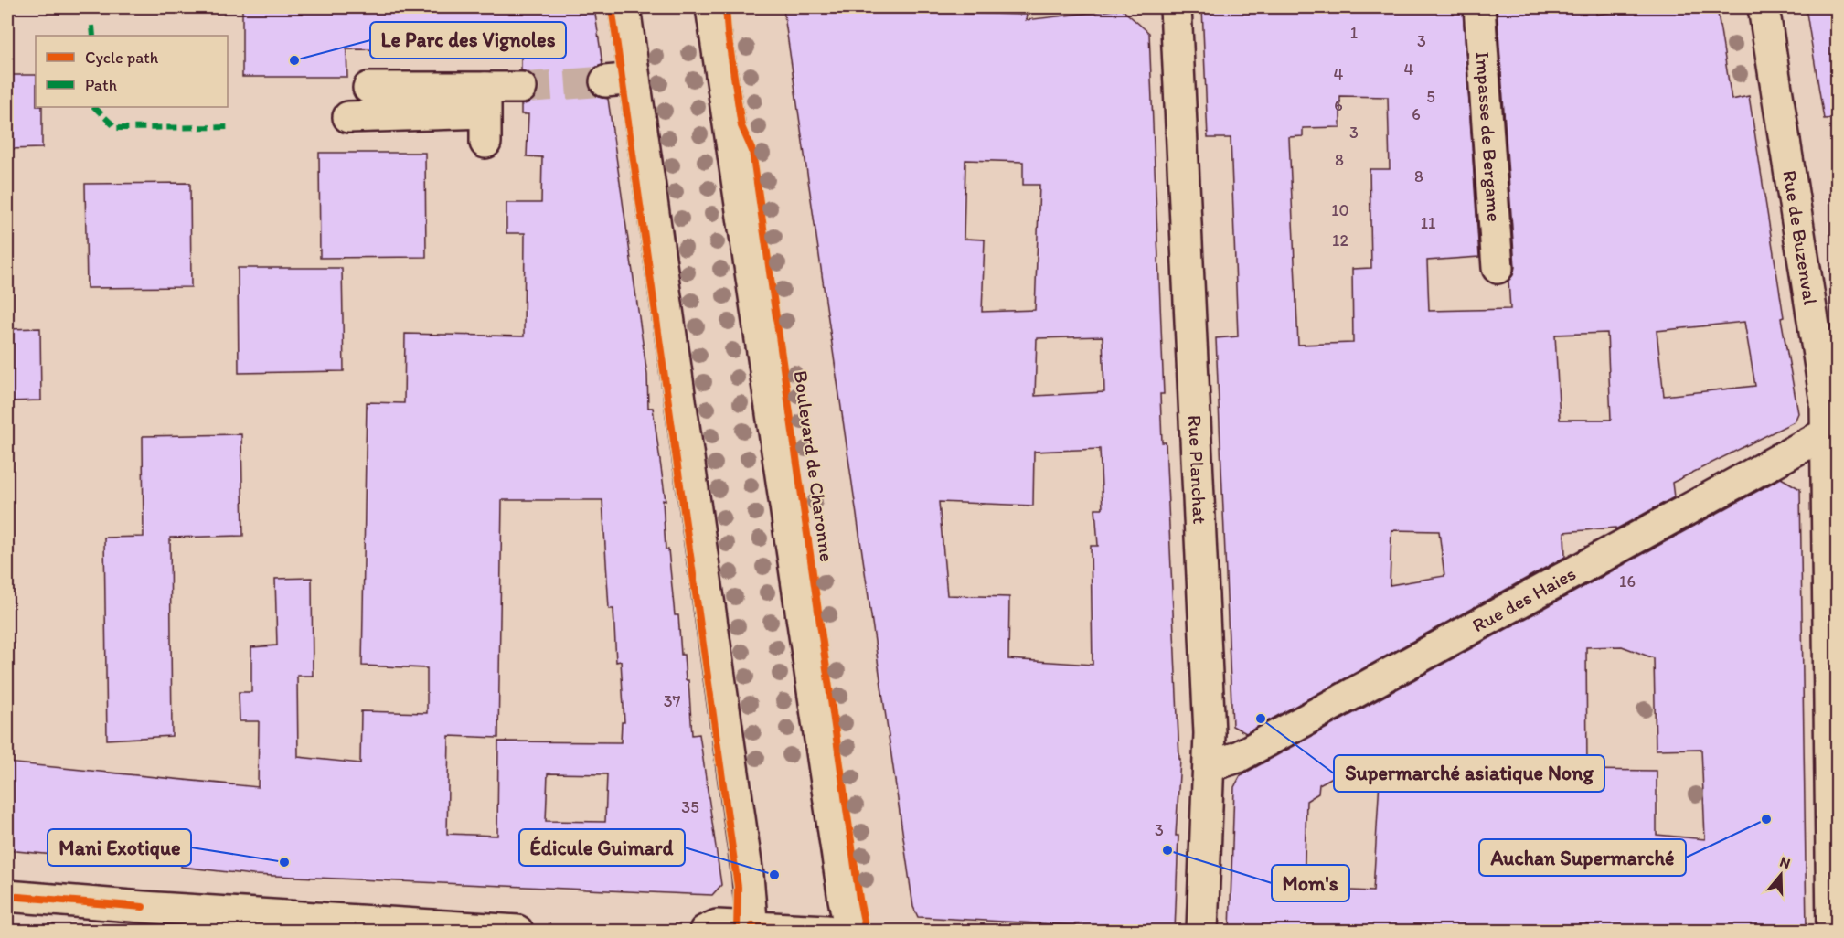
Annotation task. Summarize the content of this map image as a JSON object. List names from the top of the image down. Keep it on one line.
{"streets":{"street":["Impasse de Bergame","Rue de Buzenval","Boulevard de Charonne","Rue Planchat","Rue des Haies"]},"crossings":[["Rue de Buzenval","Rue des Haies"],["Rue Planchat","Rue des Haies"]],"places":["Le Parc des Vignoles","Supermarché asiatique Nong","Auchan Supermarché","Mom's","Mani Exotique","Édicule Guimard"],"house_numbers":["1","3","4","4","5","6","6","3","8","8","10","11","12","16","37","35","3"],"legend":["Cycle path","Path"],"north":"top"}
